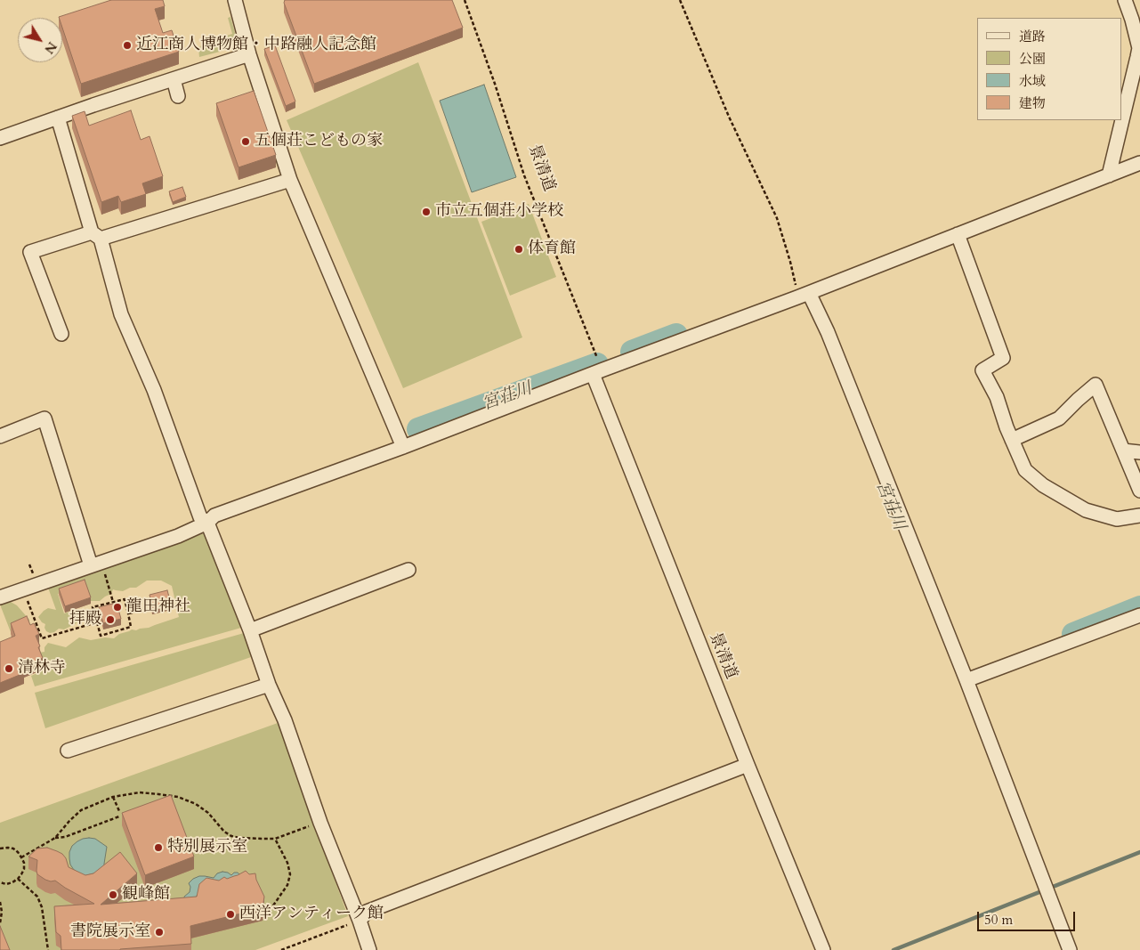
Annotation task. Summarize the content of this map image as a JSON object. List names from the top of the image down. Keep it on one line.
{"streets":{"street":["景清道"]},"water":["宮荘川"],"places":["近江商人博物館・中路融人記念館","五個荘こどもの家","市立五個荘小学校","体育館","龍田神社","拝殿","清林寺","特別展示室","観峰館","西洋アンティーク館","書院展示室"],"legend":["道路","公園","水域","建物"],"scale_bar":"50 m","north":"bottom right"}
